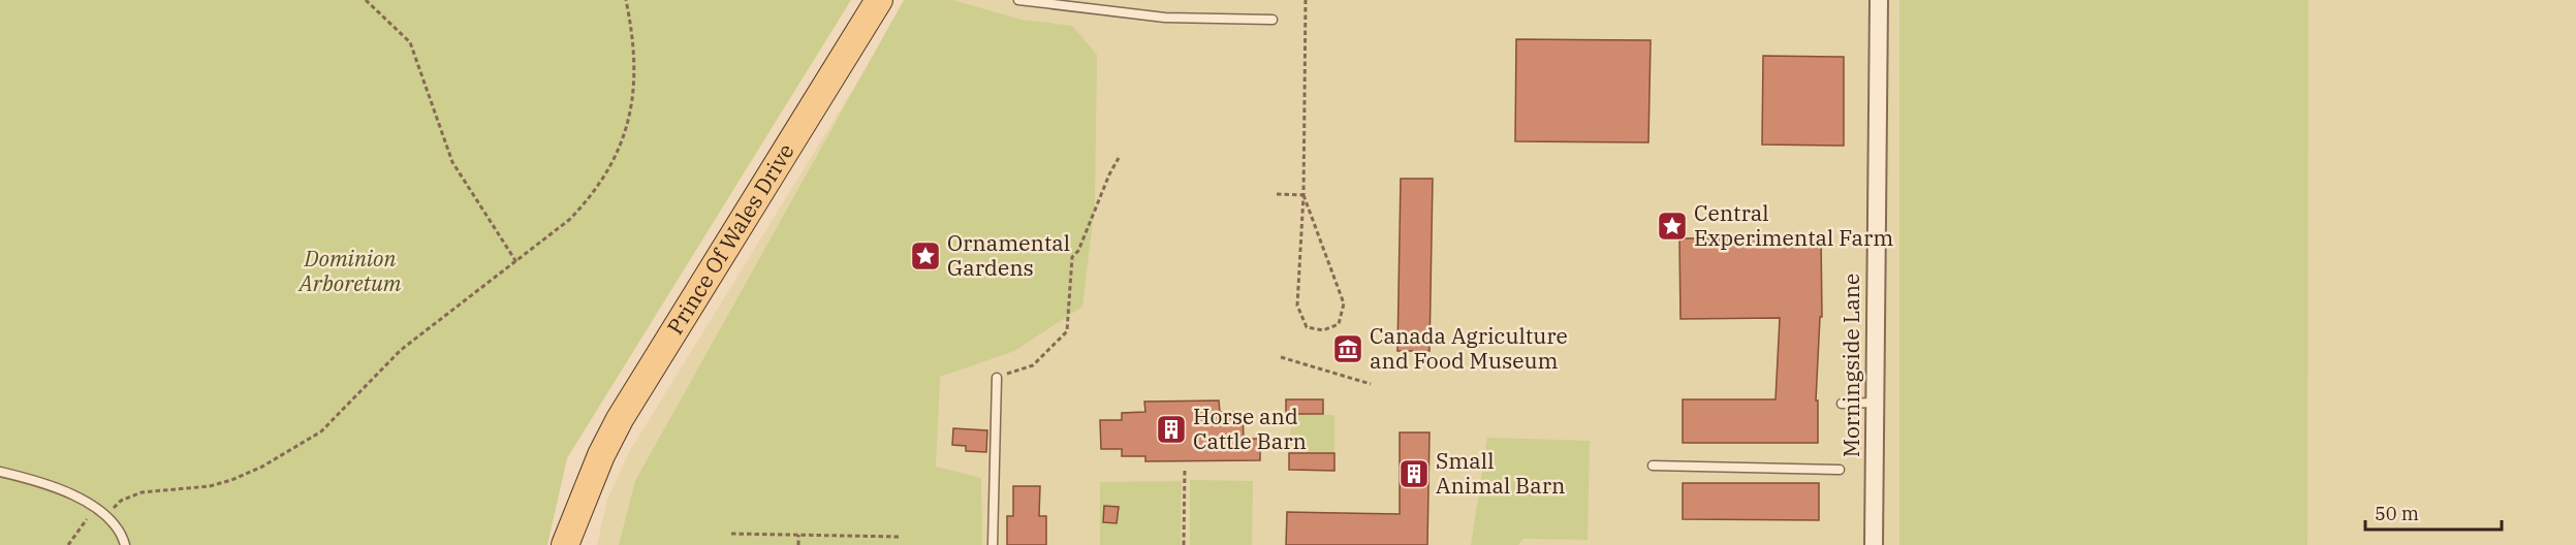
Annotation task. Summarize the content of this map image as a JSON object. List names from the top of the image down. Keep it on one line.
{"streets":{"main road":["Prince Of Wales Drive"],"street":["Morningside Lane"]},"parks":["Dominion Arboretum"],"places":{"place":["Central Experimental Farm","Ornamental Gardens"],"museum":["Canada Agriculture and Food Museum"],"building":["Horse and Cattle Barn","Small Animal Barn"]},"scale_bar":"50 m"}
